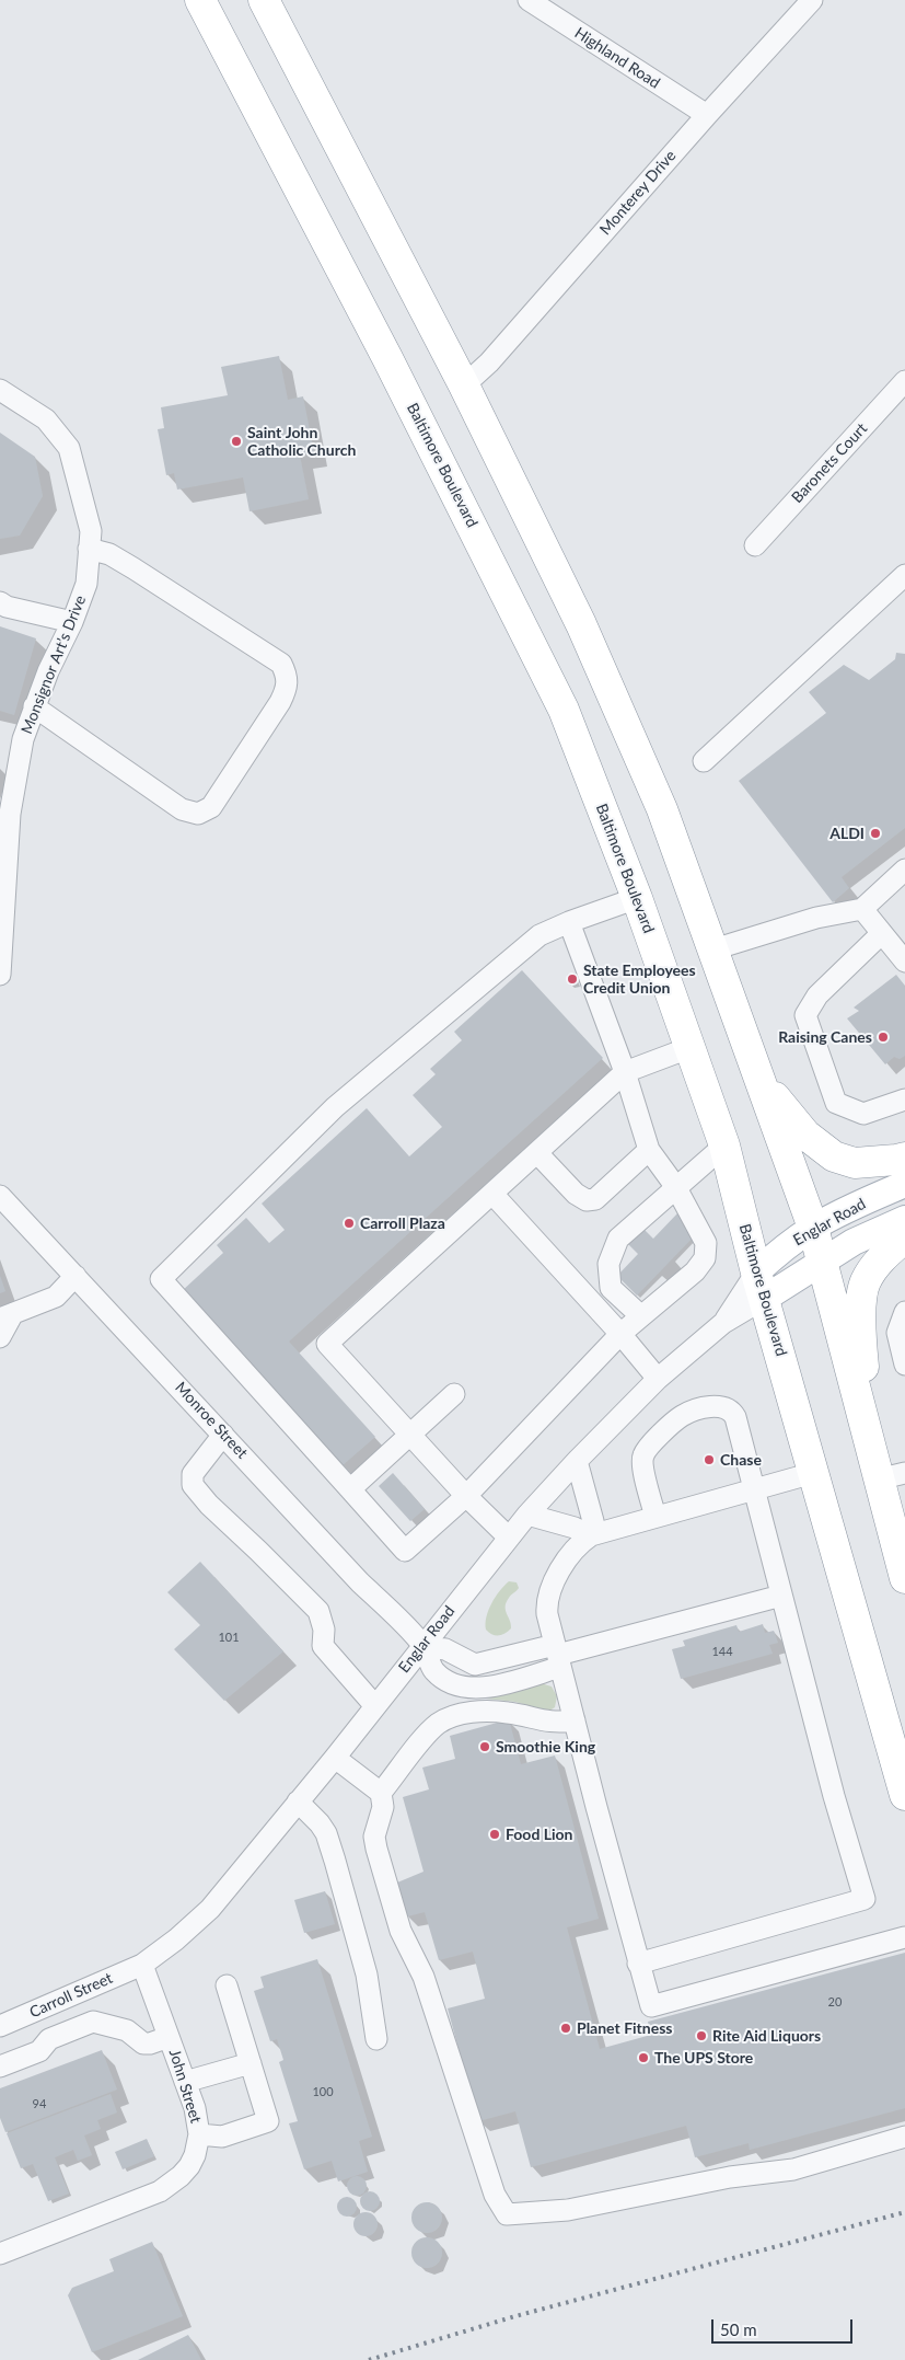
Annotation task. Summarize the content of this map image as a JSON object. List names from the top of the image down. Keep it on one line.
{"streets":{"highway":["Baltimore Boulevard"],"main road":["Englar Road"],"street":["Highland Road","Monterey Drive","Baronets Court","Monsignor Art’s Drive","Monroe Street","Carroll Street","John Street"]},"crossings":[["Highland Road","Monterey Drive"],["Baltimore Boulevard","Englar Road"],["Englar Road","Monroe Street"],["Englar Road","Carroll Street"],["Englar Road","John Street"],["Carroll Street","John Street"]],"places":["Saint John Catholic Church","ALDI","State Employees Credit Union","Raising Canes","Carroll Plaza","Chase","Smoothie King","Food Lion","Planet Fitness","Rite Aid Liquors","The UPS Store"],"house_numbers":["101","144","20","100","94"],"scale_bar":"50 m"}
